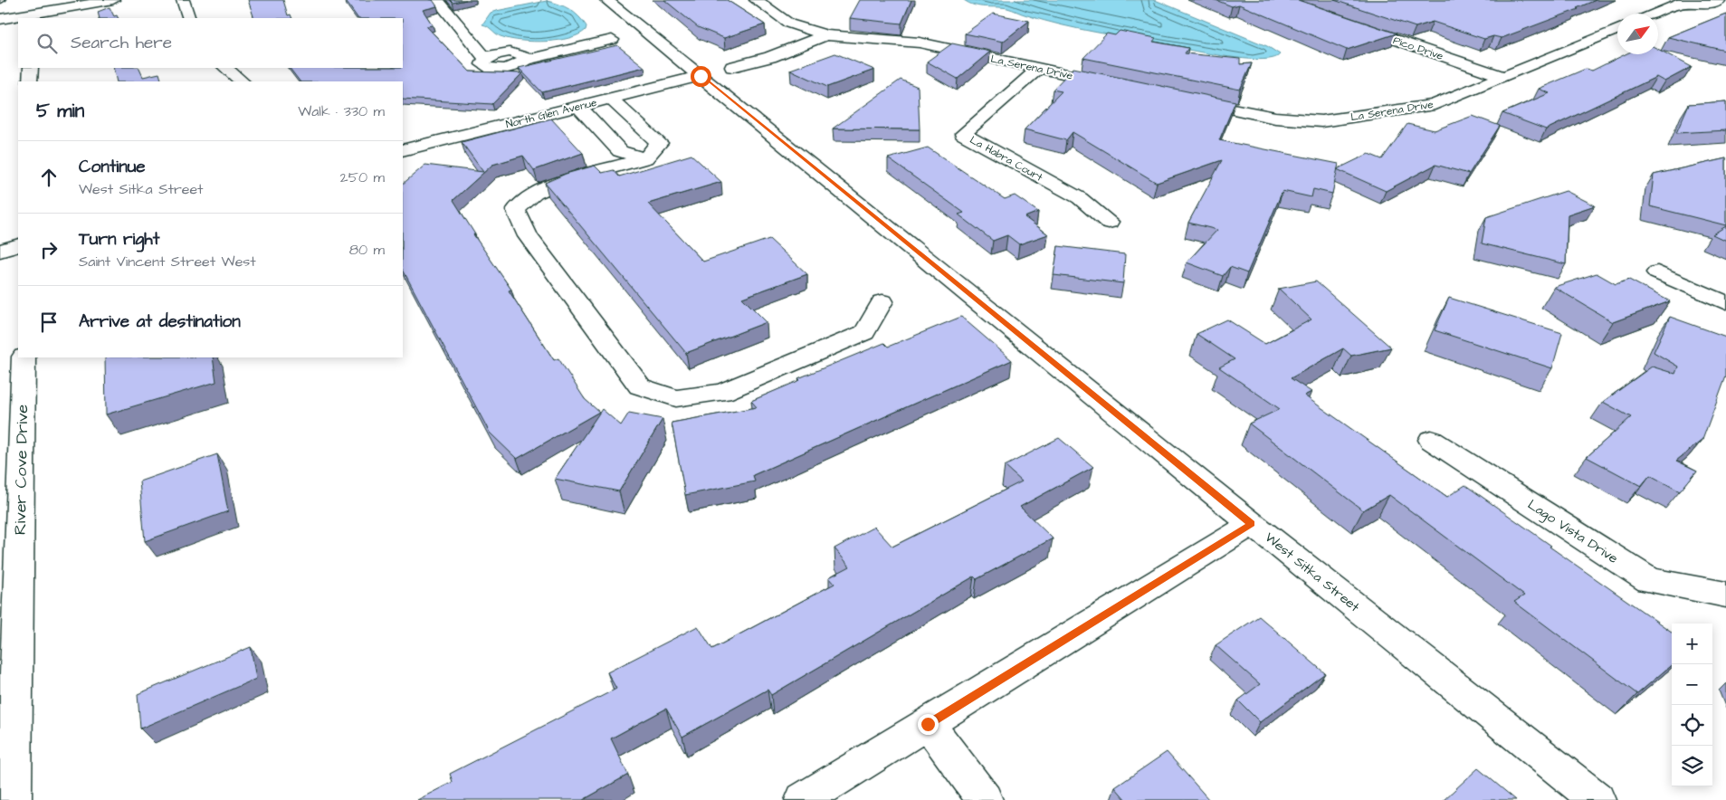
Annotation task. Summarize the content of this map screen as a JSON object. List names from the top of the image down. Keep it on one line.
{"streets":{"street":["Pico Drive","La Serena Drive","North Glen Avenue","La Habra Court","River Cove Drive","Lago Vista Drive","West Sitka Street"]},"crossings":[["Pico Drive","La Serena Drive"],["La Serena Drive","La Habra Court"],["North Glen Avenue","West Sitka Street"]],"north":"top right","page":{"search":"Search here","heading":["5 min","Walk · 330 m"],"list":[["Continue","West Sitka Street","250 m"],["Turn right","Saint Vincent Street West","80 m"],"Arrive at destination"],"map_buttons":["+","−"]}}
